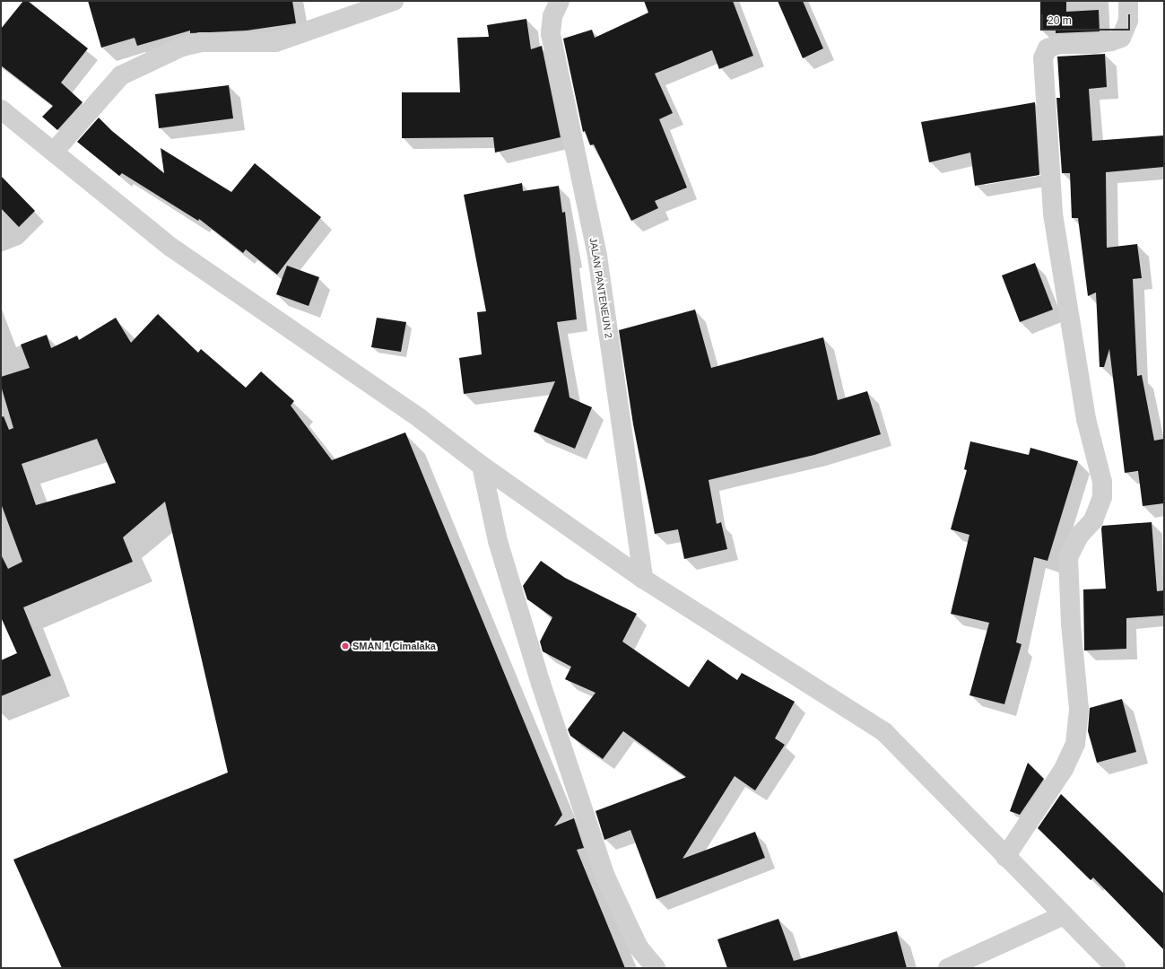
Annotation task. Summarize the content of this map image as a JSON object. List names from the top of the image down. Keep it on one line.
{"streets":{"street":["JALAN PANTENEUN 2"]},"places":["SMAN 1 Cimalaka"],"scale_bar":"20 m"}
